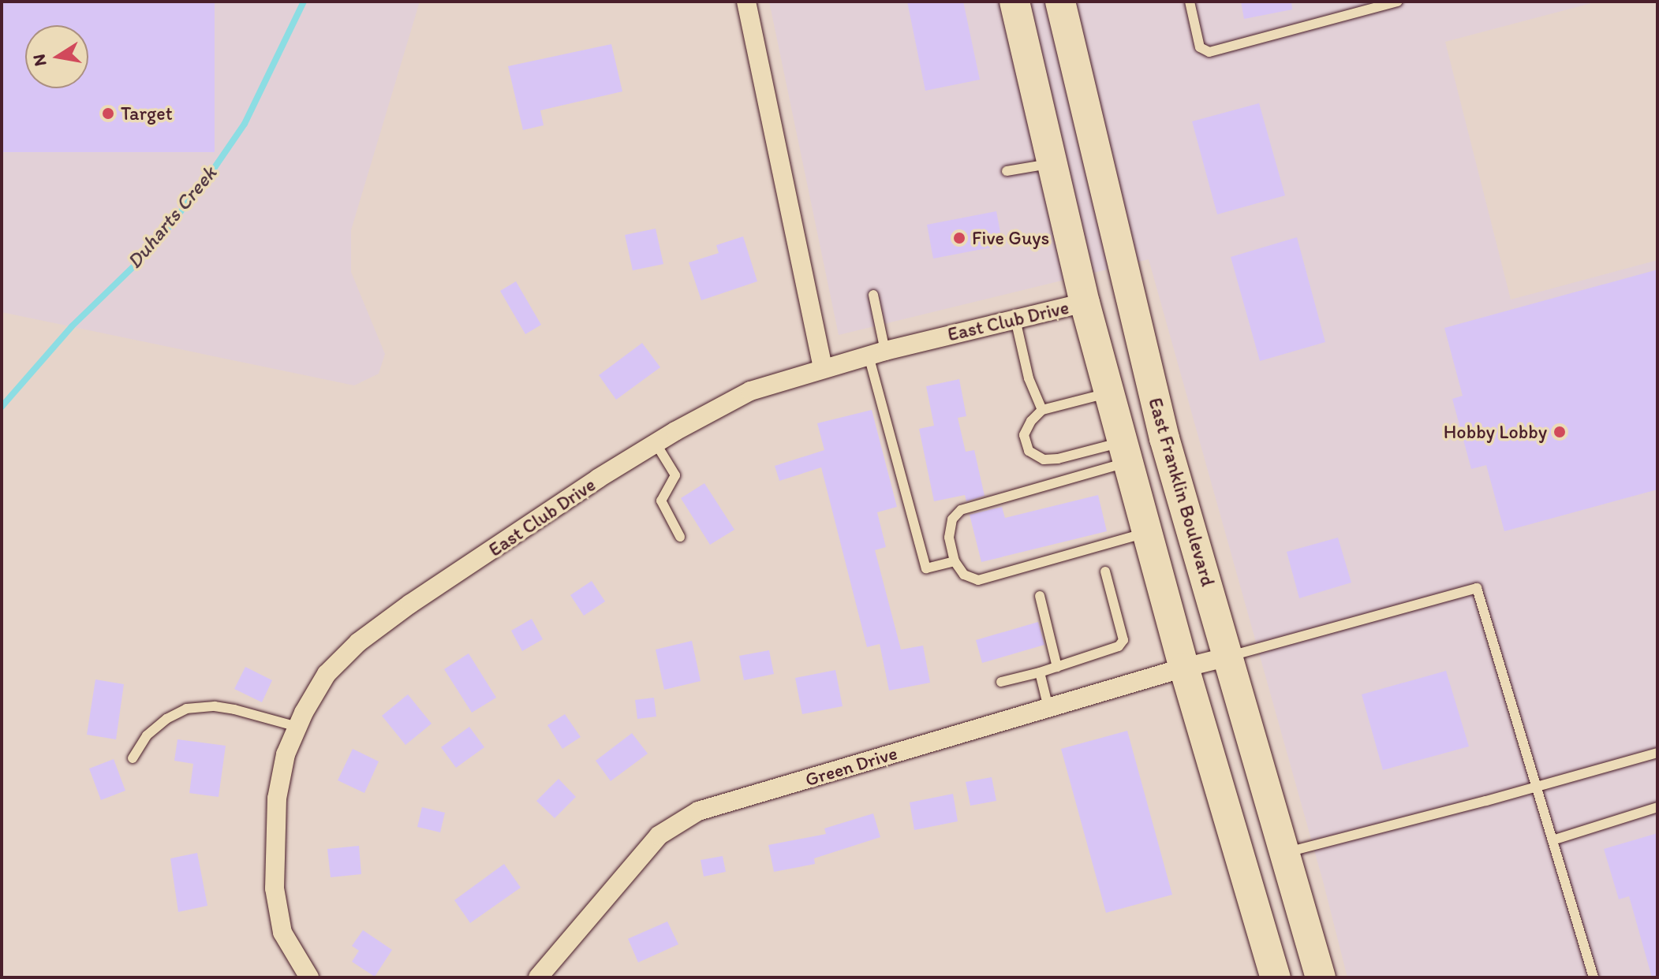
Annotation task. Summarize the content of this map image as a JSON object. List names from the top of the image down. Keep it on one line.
{"streets":{"main road":["East Franklin Boulevard"],"street":["East Club Drive","Green Drive"]},"crossings":[["East Franklin Boulevard","Green Drive"]],"water":["Duharts Creek"],"places":["Target","Five Guys","Hobby Lobby"],"north":"left"}
